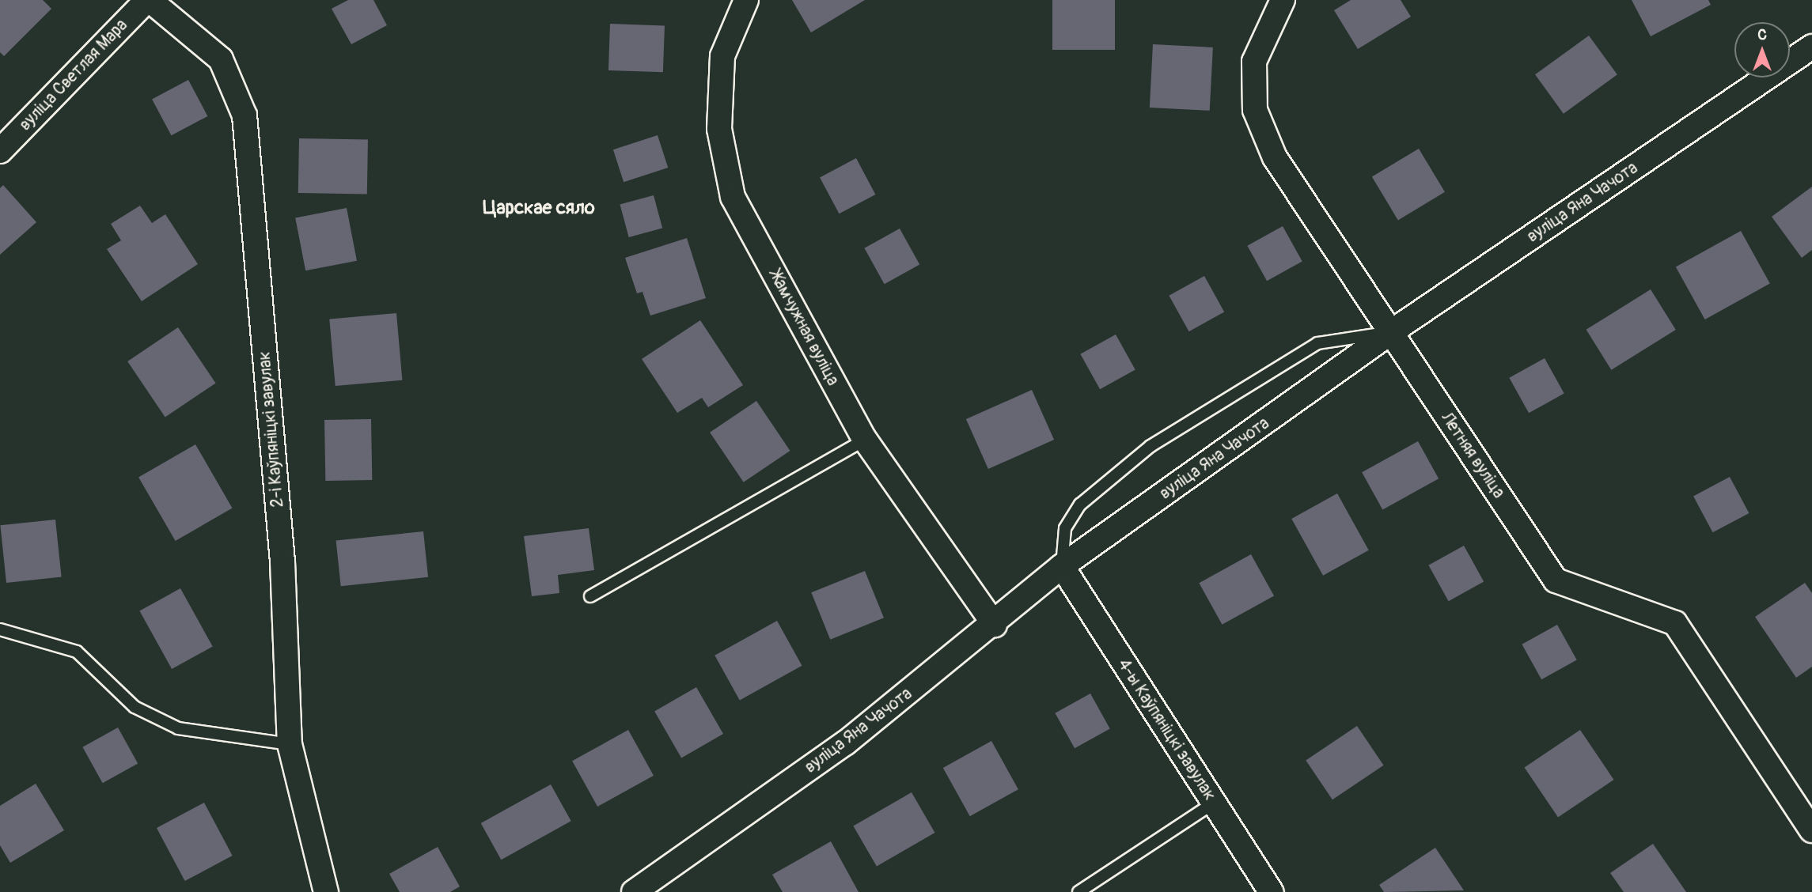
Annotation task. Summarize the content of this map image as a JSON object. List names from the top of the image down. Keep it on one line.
{"streets":{"street":["вуліца Светлая Мара","вуліца Яна Чачота","Жамчужная вуліца","2-і Каўпяніцкі завулак","Летняя вуліца","4-ы Каўпяніцкі завулак"]},"crossings":[["вуліца Светлая Мара","2-і Каўпяніцкі завулак"],["вуліца Яна Чачота","Жамчужная вуліца"],["вуліца Яна Чачота","Летняя вуліца"],["вуліца Яна Чачота","4-ы Каўпяніцкі завулак"]],"districts":["Царскае сяло"],"north":"top"}
